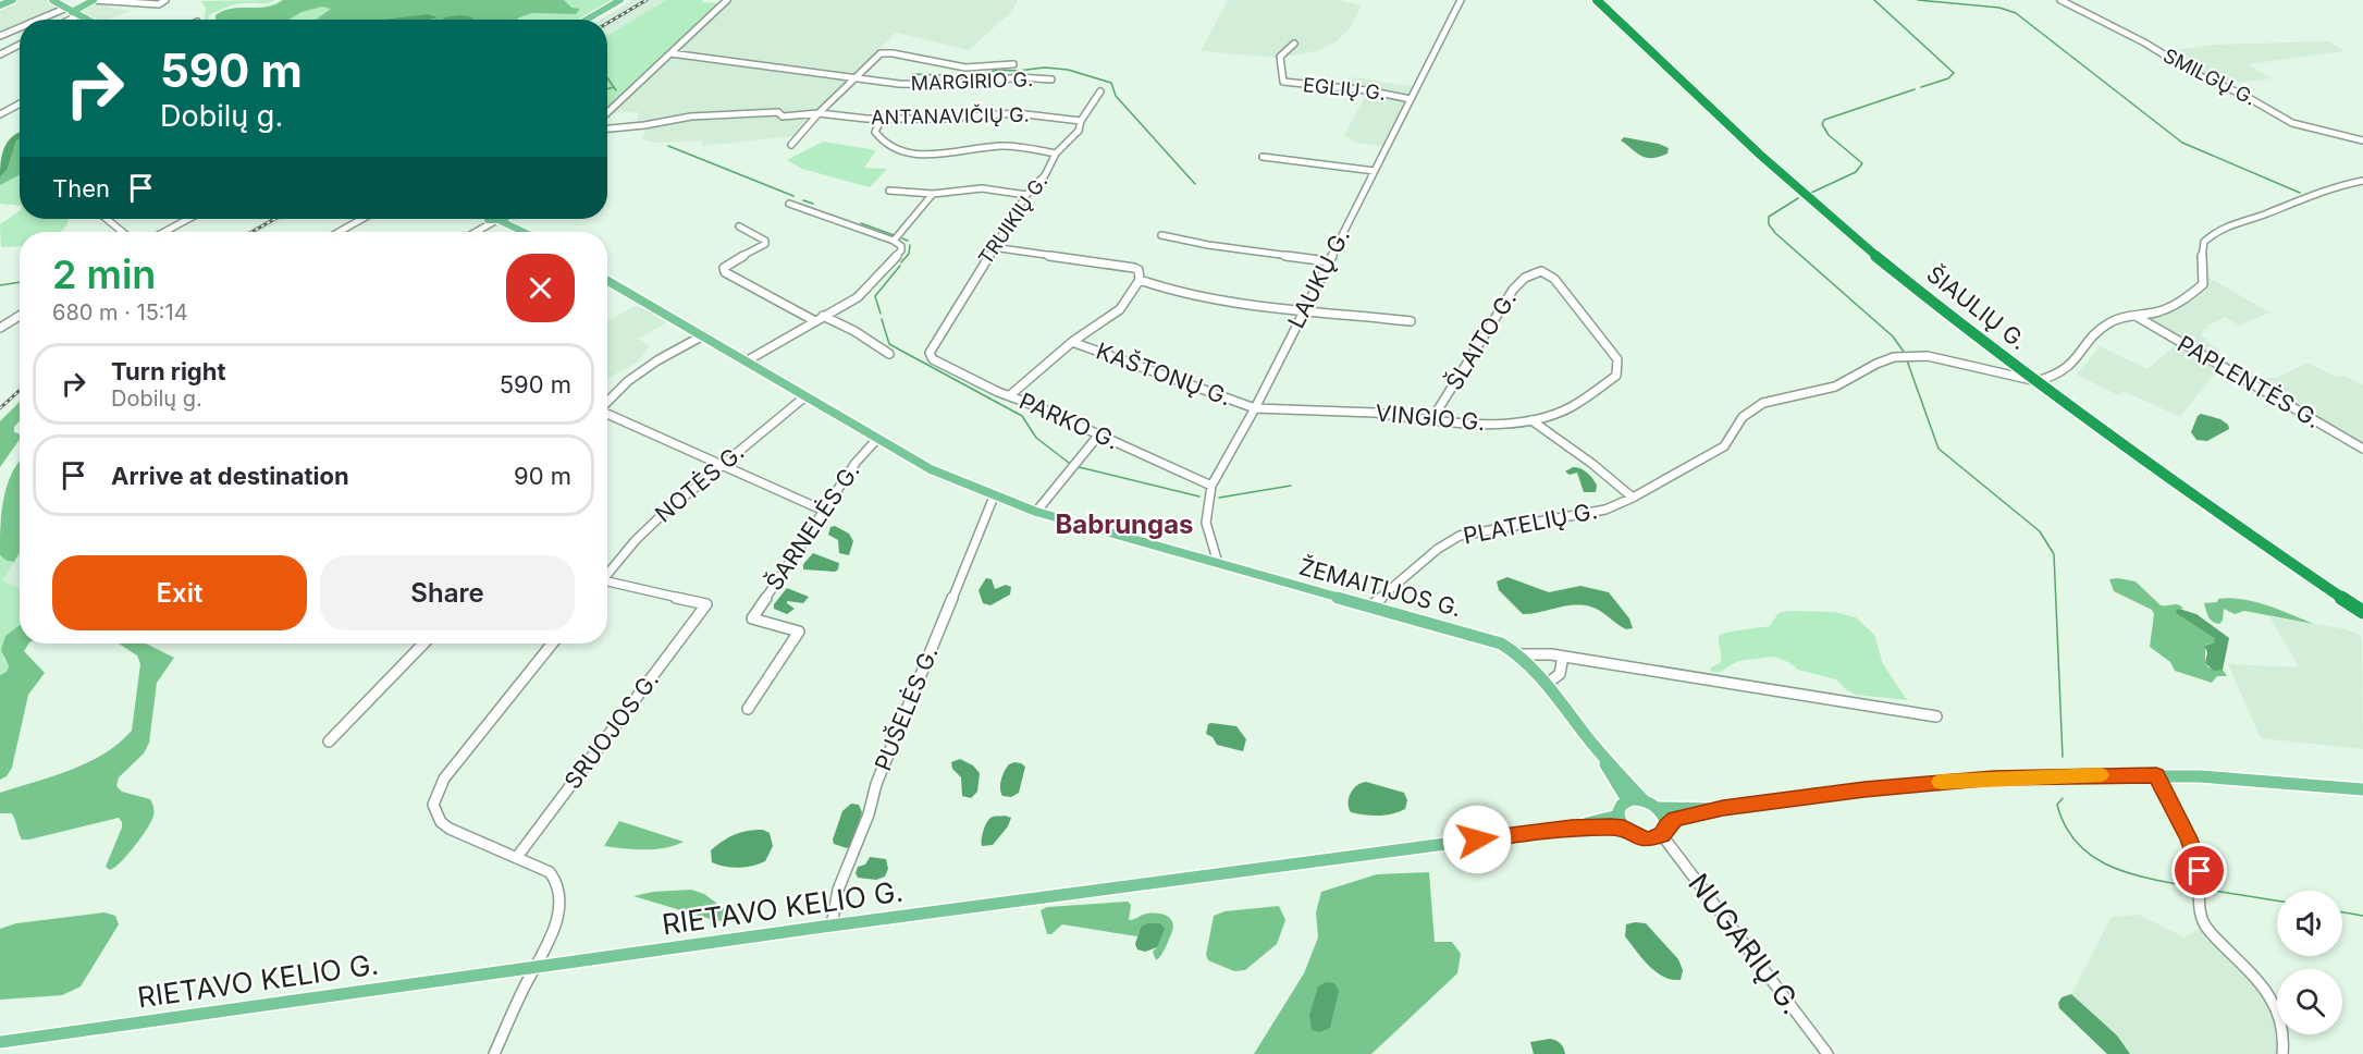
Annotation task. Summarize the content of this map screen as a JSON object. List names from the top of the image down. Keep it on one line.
{"streets":{"highway":["ŠIAULIŲ G."],"main road":["ŽEMAITIJOS G.","RIETAVO KELIO G."],"street":["SMILGŲ G.","MARGIRIO G.","EGLIŲ G.","ANTANAVIČIŲ G.","TRUIKIŲ G.","LAUKŲ G.","ŠLAITO G.","KAŠTONŲ G.","PAPLENTĖS G.","VINGIO G.","PARKO G.","NOTĖS G.","PLATELIŲ G.","ŠARNELĖS G.","PUŠELĖS G.","SRUOJOS G.","NUGARIŲ G."]},"crossings":[["EGLIŲ G.","LAUKŲ G."],["ANTANAVIČIŲ G.","TRUIKIŲ G."],["TRUIKIŲ G.","PARKO G."],["LAUKŲ G.","KAŠTONŲ G."],["LAUKŲ G.","VINGIO G."],["LAUKŲ G.","PARKO G."],["LAUKŲ G.","ŽEMAITIJOS G."],["ŠIAULIŲ G.","PLATELIŲ G."],["ŠLAITO G.","VINGIO G."],["KAŠTONŲ G.","VINGIO G."],["NOTĖS G.","ŽEMAITIJOS G."],["PLATELIŲ G.","ŽEMAITIJOS G."],["ŠARNELĖS G.","ŽEMAITIJOS G."],["ŽEMAITIJOS G.","PUŠELĖS G."],["PUŠELĖS G.","RIETAVO KELIO G."],["RIETAVO KELIO G.","NUGARIŲ G."]],"districts":["Babrungas"],"page":{"turn":["590 m","Dobilų g."],"then":"Then","heading":["2 min","680 m · 15:14"],"list":[{"name":"Turn right","note":"Dobilų g.","value":"590 m"},{"name":"Arrive at destination","value":"90 m"}],"buttons":["Exit","Share"]}}
